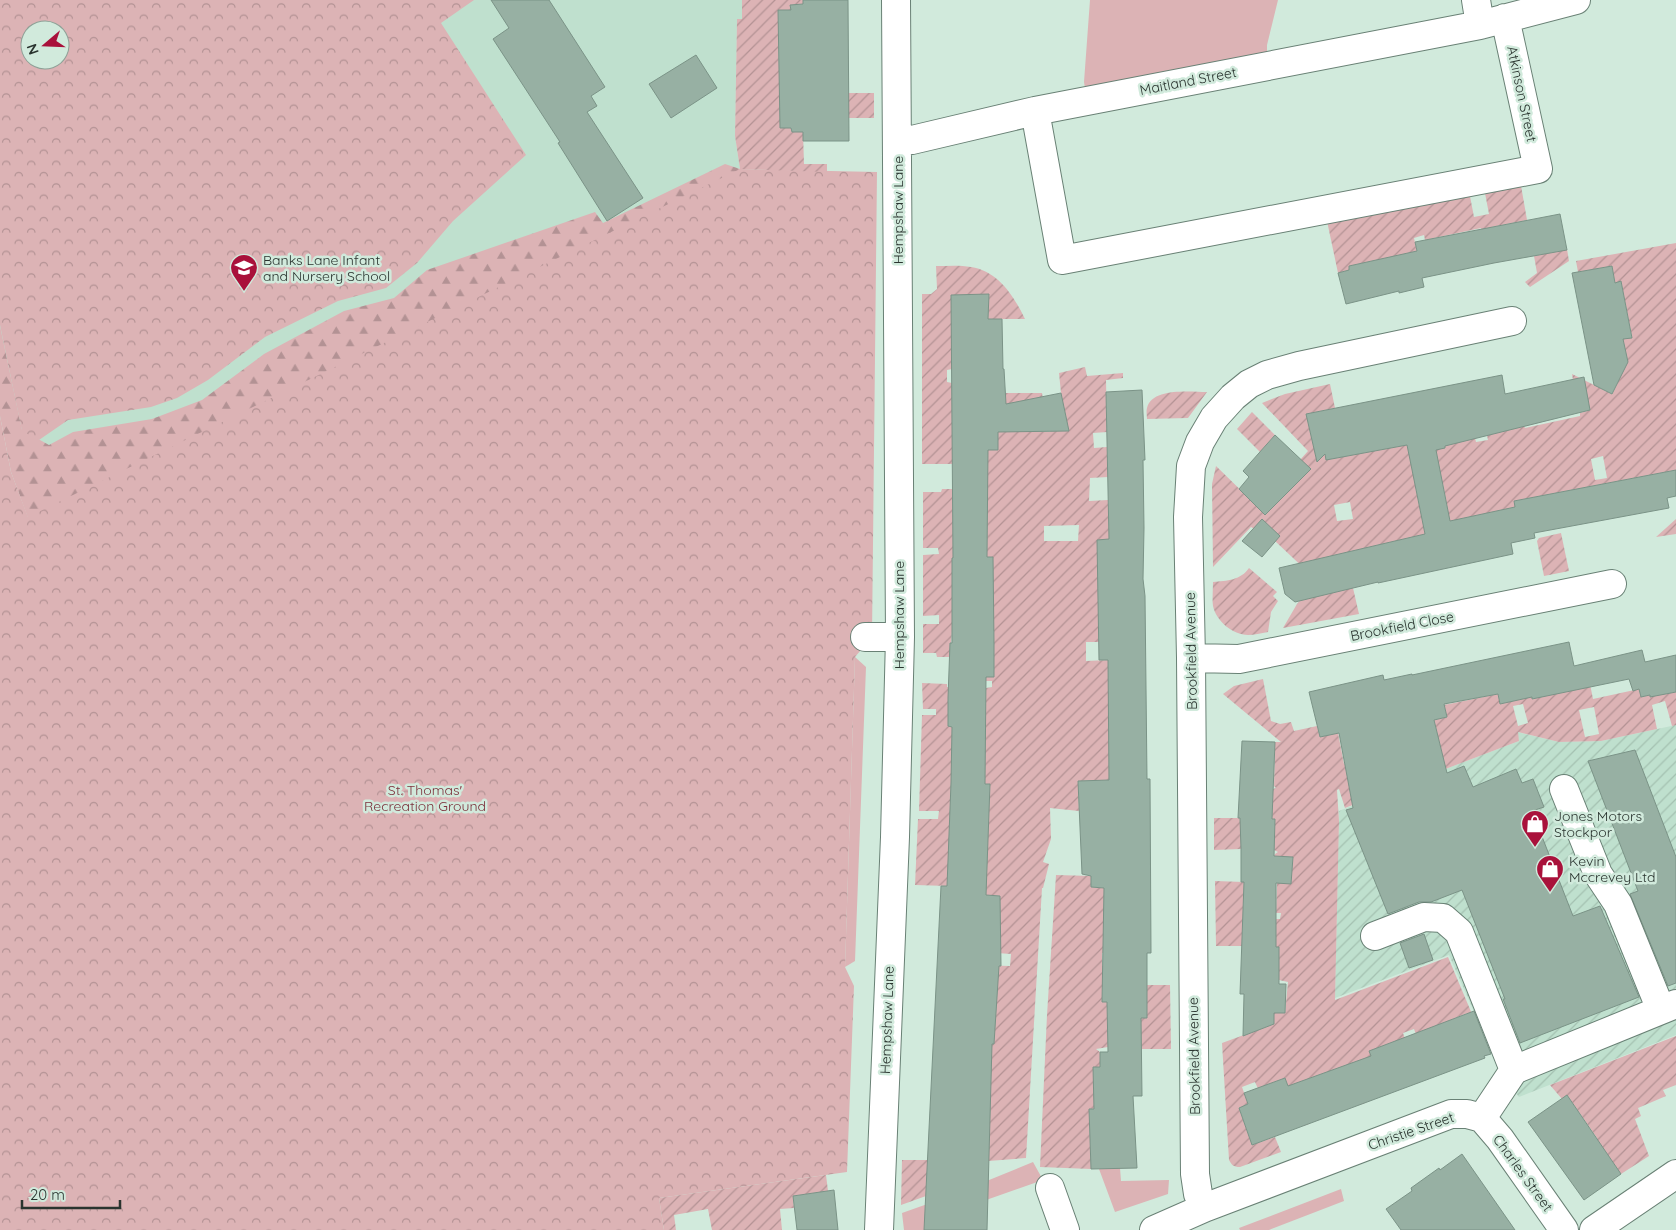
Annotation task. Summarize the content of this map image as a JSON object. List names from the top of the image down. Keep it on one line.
{"streets":{"street":["Maitland Street","Atkinson Street","Hempshaw Lane","Brookfield Close","Brookfield Avenue","Christie Street","Charles Street"]},"crossings":[["Maitland Street","Atkinson Street"],["Maitland Street","Hempshaw Lane"],["Brookfield Close","Brookfield Avenue"],["Brookfield Avenue","Christie Street"],["Christie Street","Charles Street"]],"parks":["St. Thomas' Recreation Ground"],"places":{"school or university":["Banks Lane Infant and Nursery School"],"shop":["Jones Motors Stockpor","Kevin Mccrevey Ltd"]},"scale_bar":"20 m","north":"left"}
